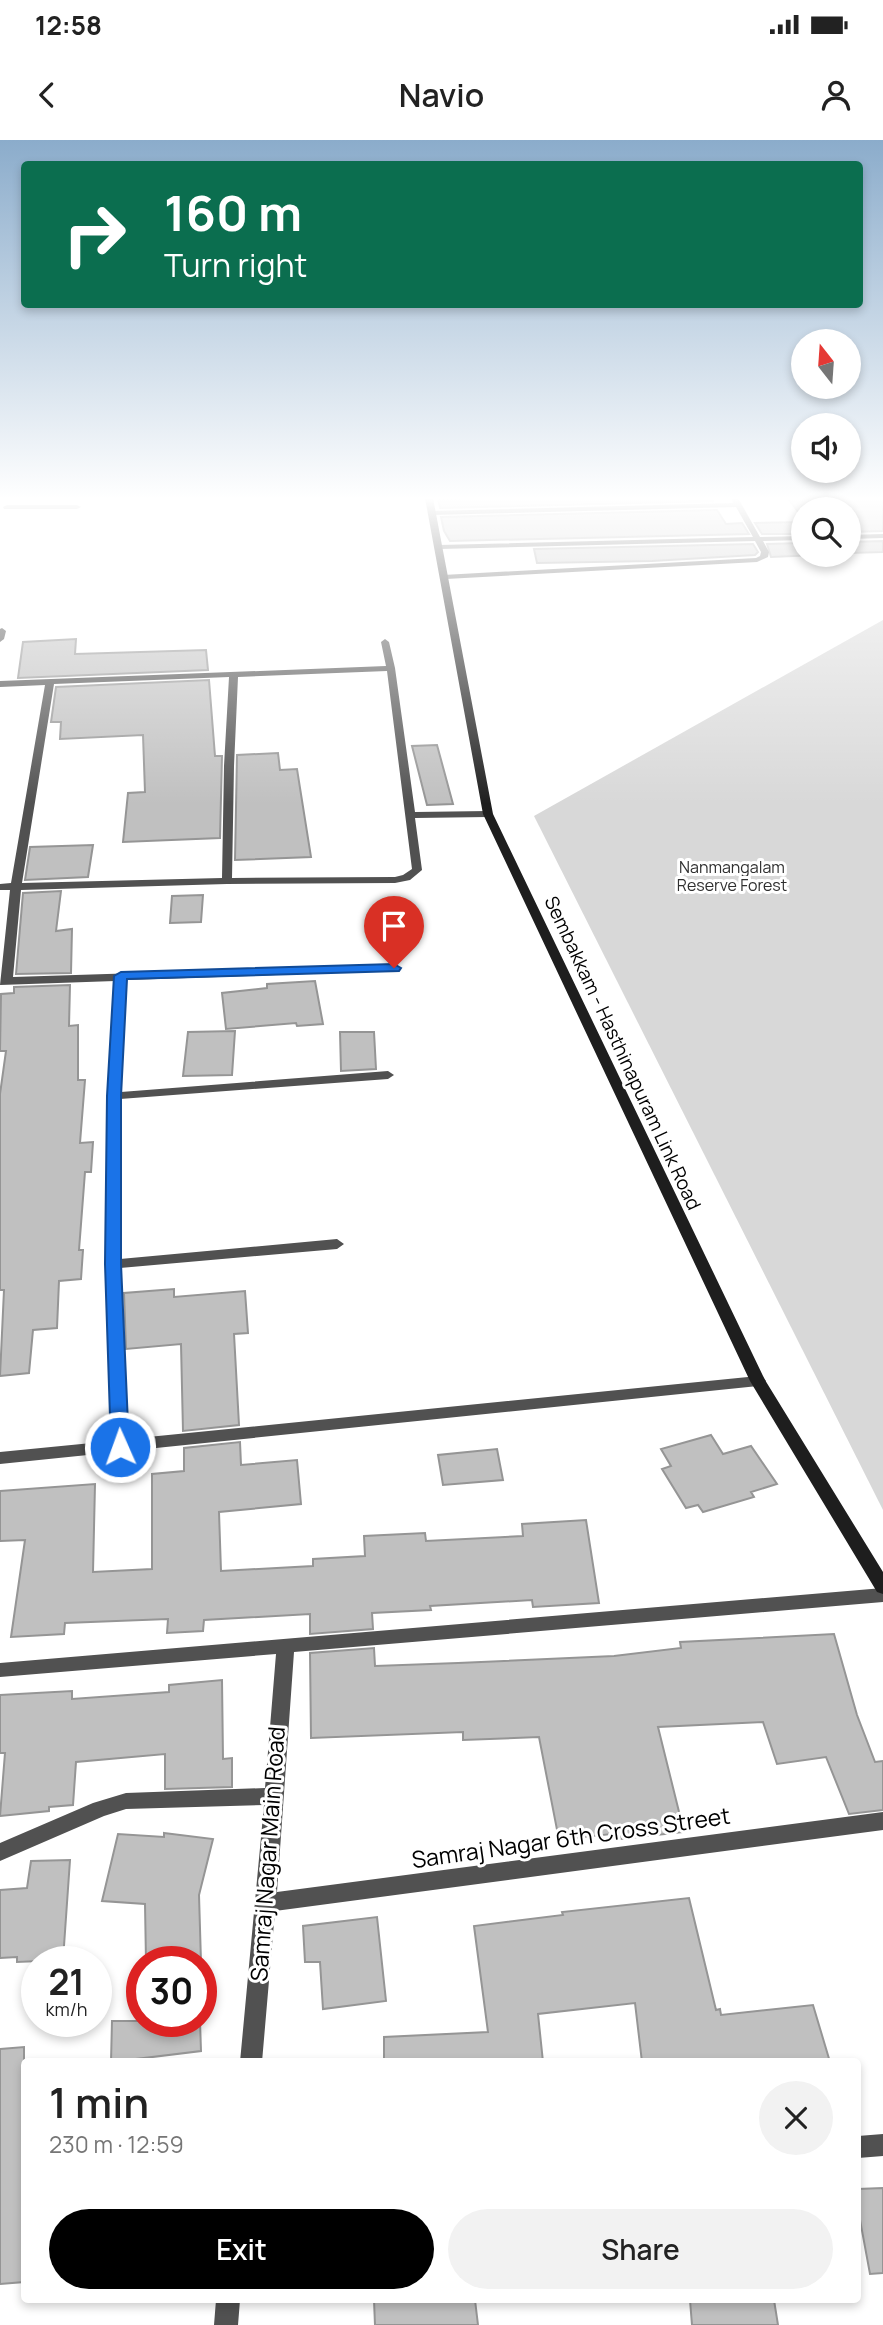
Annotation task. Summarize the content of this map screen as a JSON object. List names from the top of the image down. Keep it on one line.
{"streets":{"street":["Sembakkam - Hasthinapuram Link Road","Samraj Nagar 6th Cross Street","Samraj Nagar Main Road"]},"crossings":[["Samraj Nagar 6th Cross Street","Samraj Nagar Main Road"]],"parks":["Nanmangalam Reserve Forest"],"north":"top","page":{"status":"12:58","header":"Navio","turn":["160 m","Turn right"],"speed":"21 km/h","limit":"30","heading":["1 min","230 m · 12:59"],"buttons":["Exit","Share"]}}
